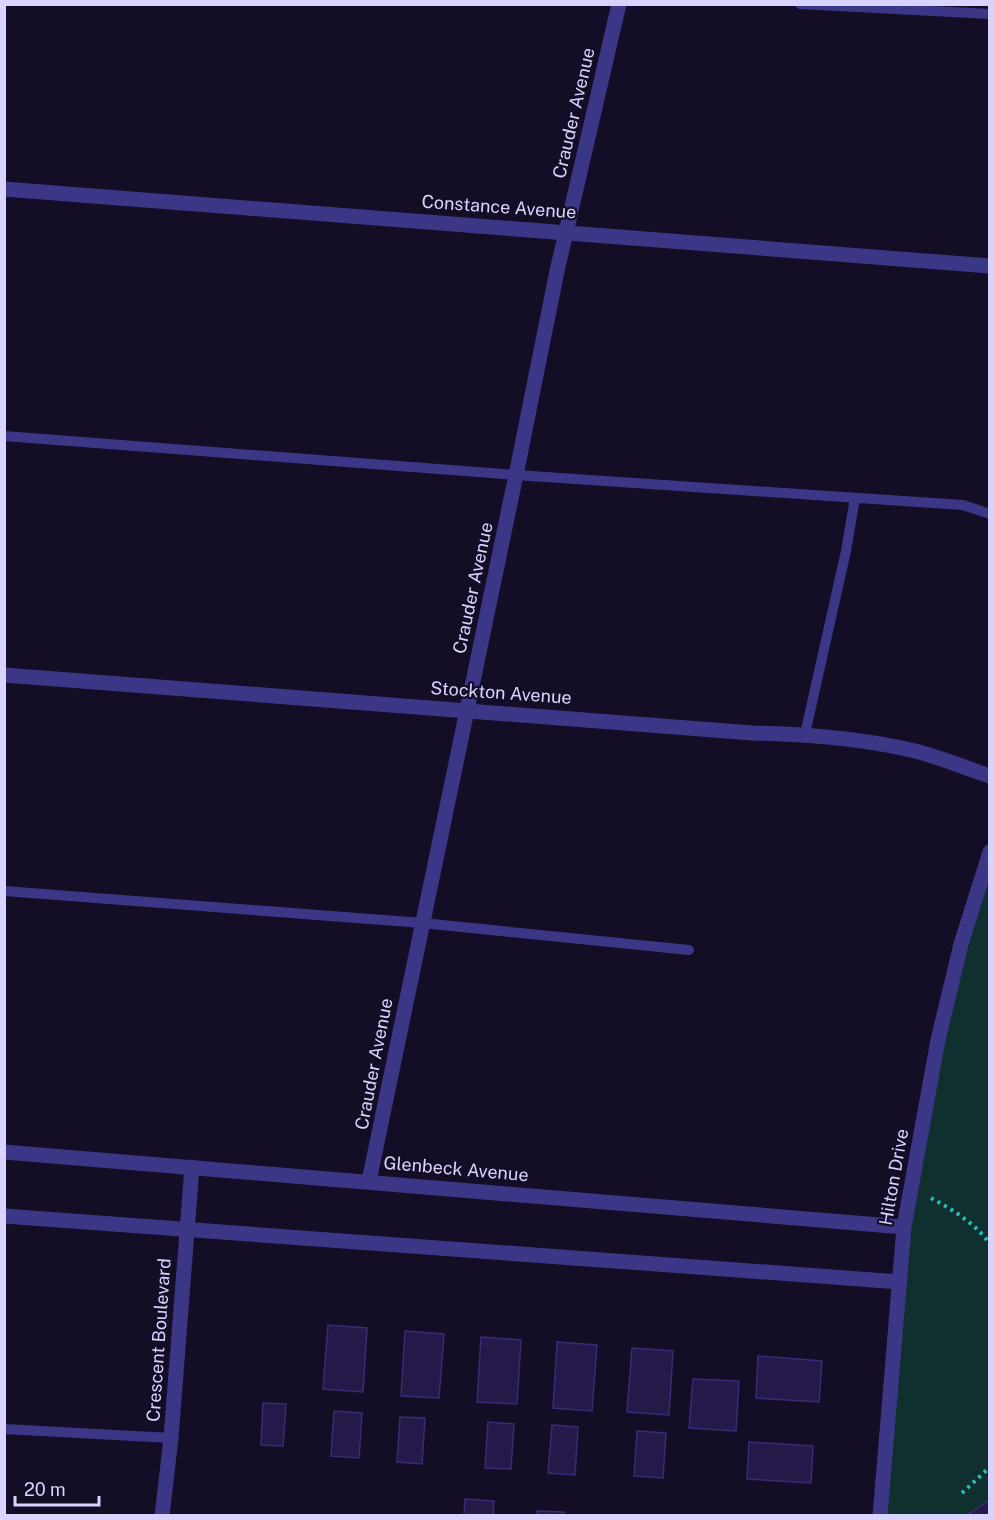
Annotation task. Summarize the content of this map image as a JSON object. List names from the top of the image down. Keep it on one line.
{"streets":{"street":["Crauder Avenue","Constance Avenue","Stockton Avenue","Glenbeck Avenue","Hilton Drive","Crescent Boulevard"]},"crossings":[["Crauder Avenue","Constance Avenue"],["Crauder Avenue","Stockton Avenue"],["Crauder Avenue","Glenbeck Avenue"],["Glenbeck Avenue","Hilton Drive"],["Glenbeck Avenue","Crescent Boulevard"]],"scale_bar":"20 m"}
